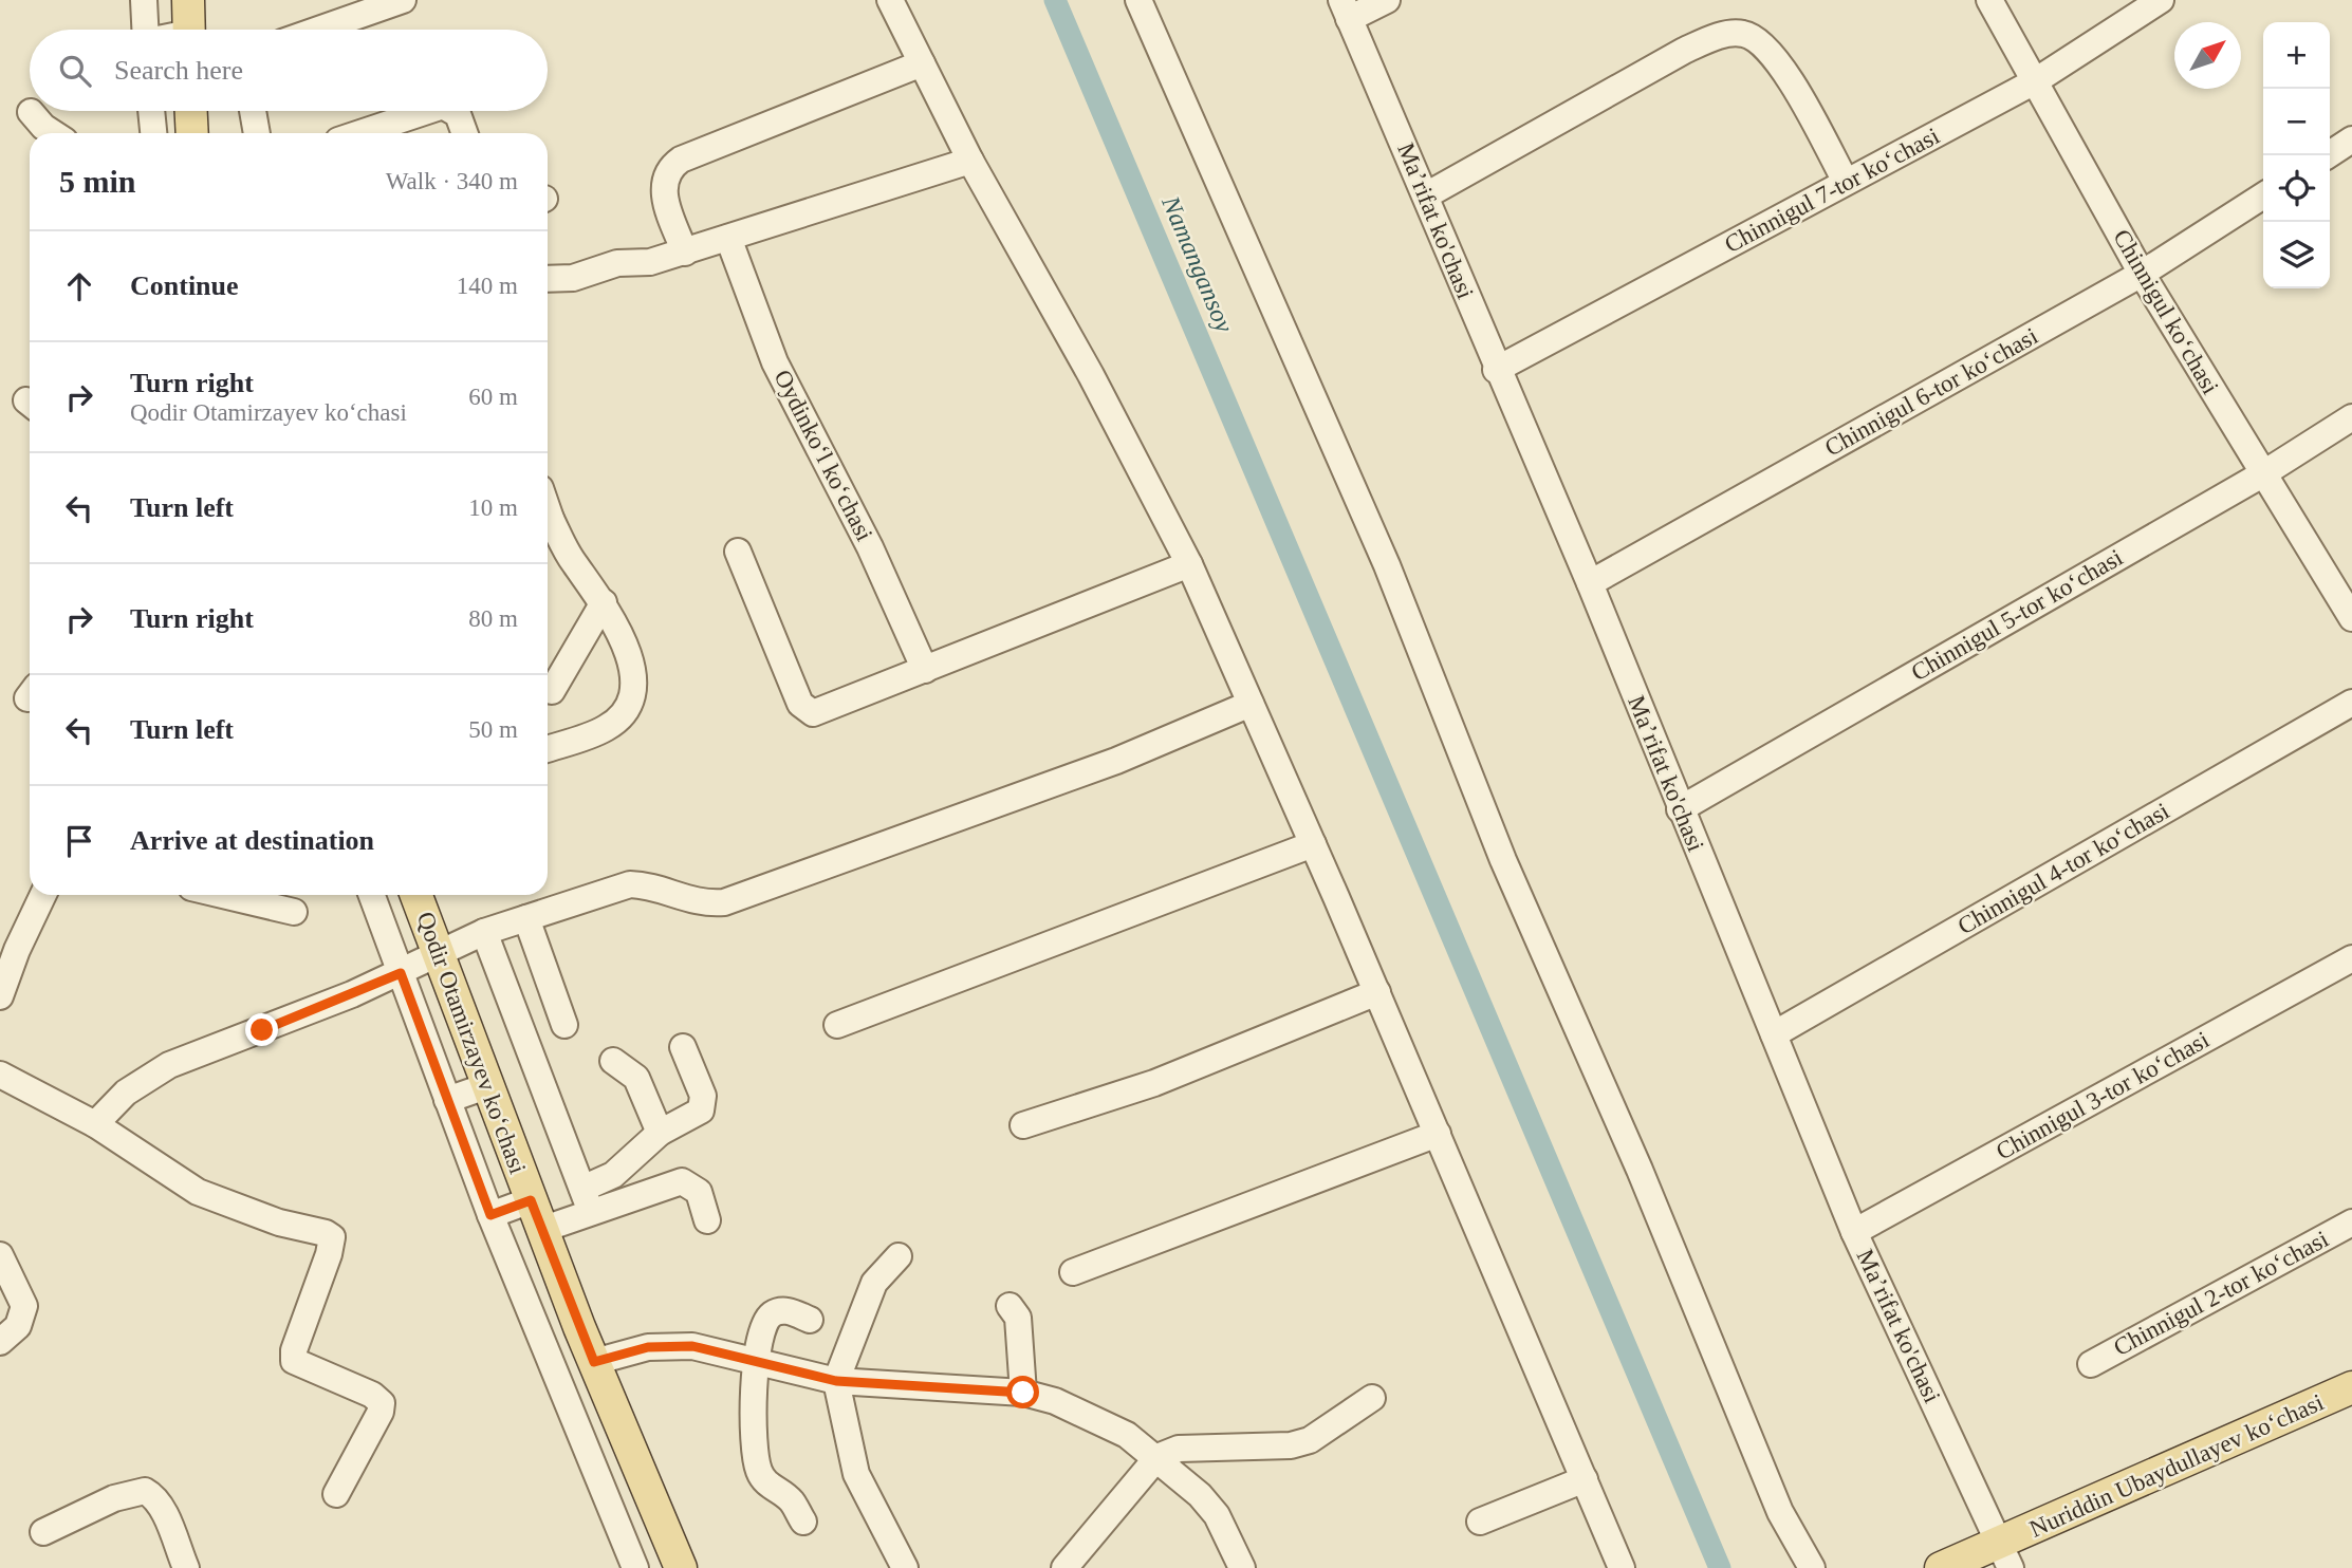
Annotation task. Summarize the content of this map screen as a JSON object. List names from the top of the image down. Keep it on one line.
{"streets":{"main road":["Qodir Otamirzayev koʻchasi","Nuriddin Ubaydullayev koʻchasi"],"street":["Chinnigul 7-tor koʻchasi","Maʼrifat ko'chasi","Chinnigul koʻchasi","Chinnigul 6-tor koʻchasi","Oydinkoʻl koʻchasi","Chinnigul 5-tor koʻchasi","Chinnigul 4-tor koʻchasi","Chinnigul 3-tor koʻchasi","Chinnigul 2-tor koʻchasi"]},"crossings":[["Chinnigul 7-tor koʻchasi","Maʼrifat ko'chasi"],["Chinnigul 7-tor koʻchasi","Chinnigul koʻchasi"],["Maʼrifat ko'chasi","Chinnigul 6-tor koʻchasi"],["Maʼrifat ko'chasi","Chinnigul 5-tor koʻchasi"],["Maʼrifat ko'chasi","Chinnigul 4-tor koʻchasi"],["Maʼrifat ko'chasi","Chinnigul 3-tor koʻchasi"],["Maʼrifat ko'chasi","Nuriddin Ubaydullayev koʻchasi"],["Chinnigul koʻchasi","Chinnigul 6-tor koʻchasi"],["Chinnigul koʻchasi","Chinnigul 5-tor koʻchasi"]],"water":["Namangansoy"],"north":"top right","page":{"map_buttons":["+","−"],"search":"Search here","heading":["5 min","Walk · 340 m"],"list":[["Continue","140 m"],["Turn right","Qodir Otamirzayev koʻchasi","60 m"],["Turn left","10 m"],["Turn right","80 m"],["Turn left","50 m"],"Arrive at destination"]}}
